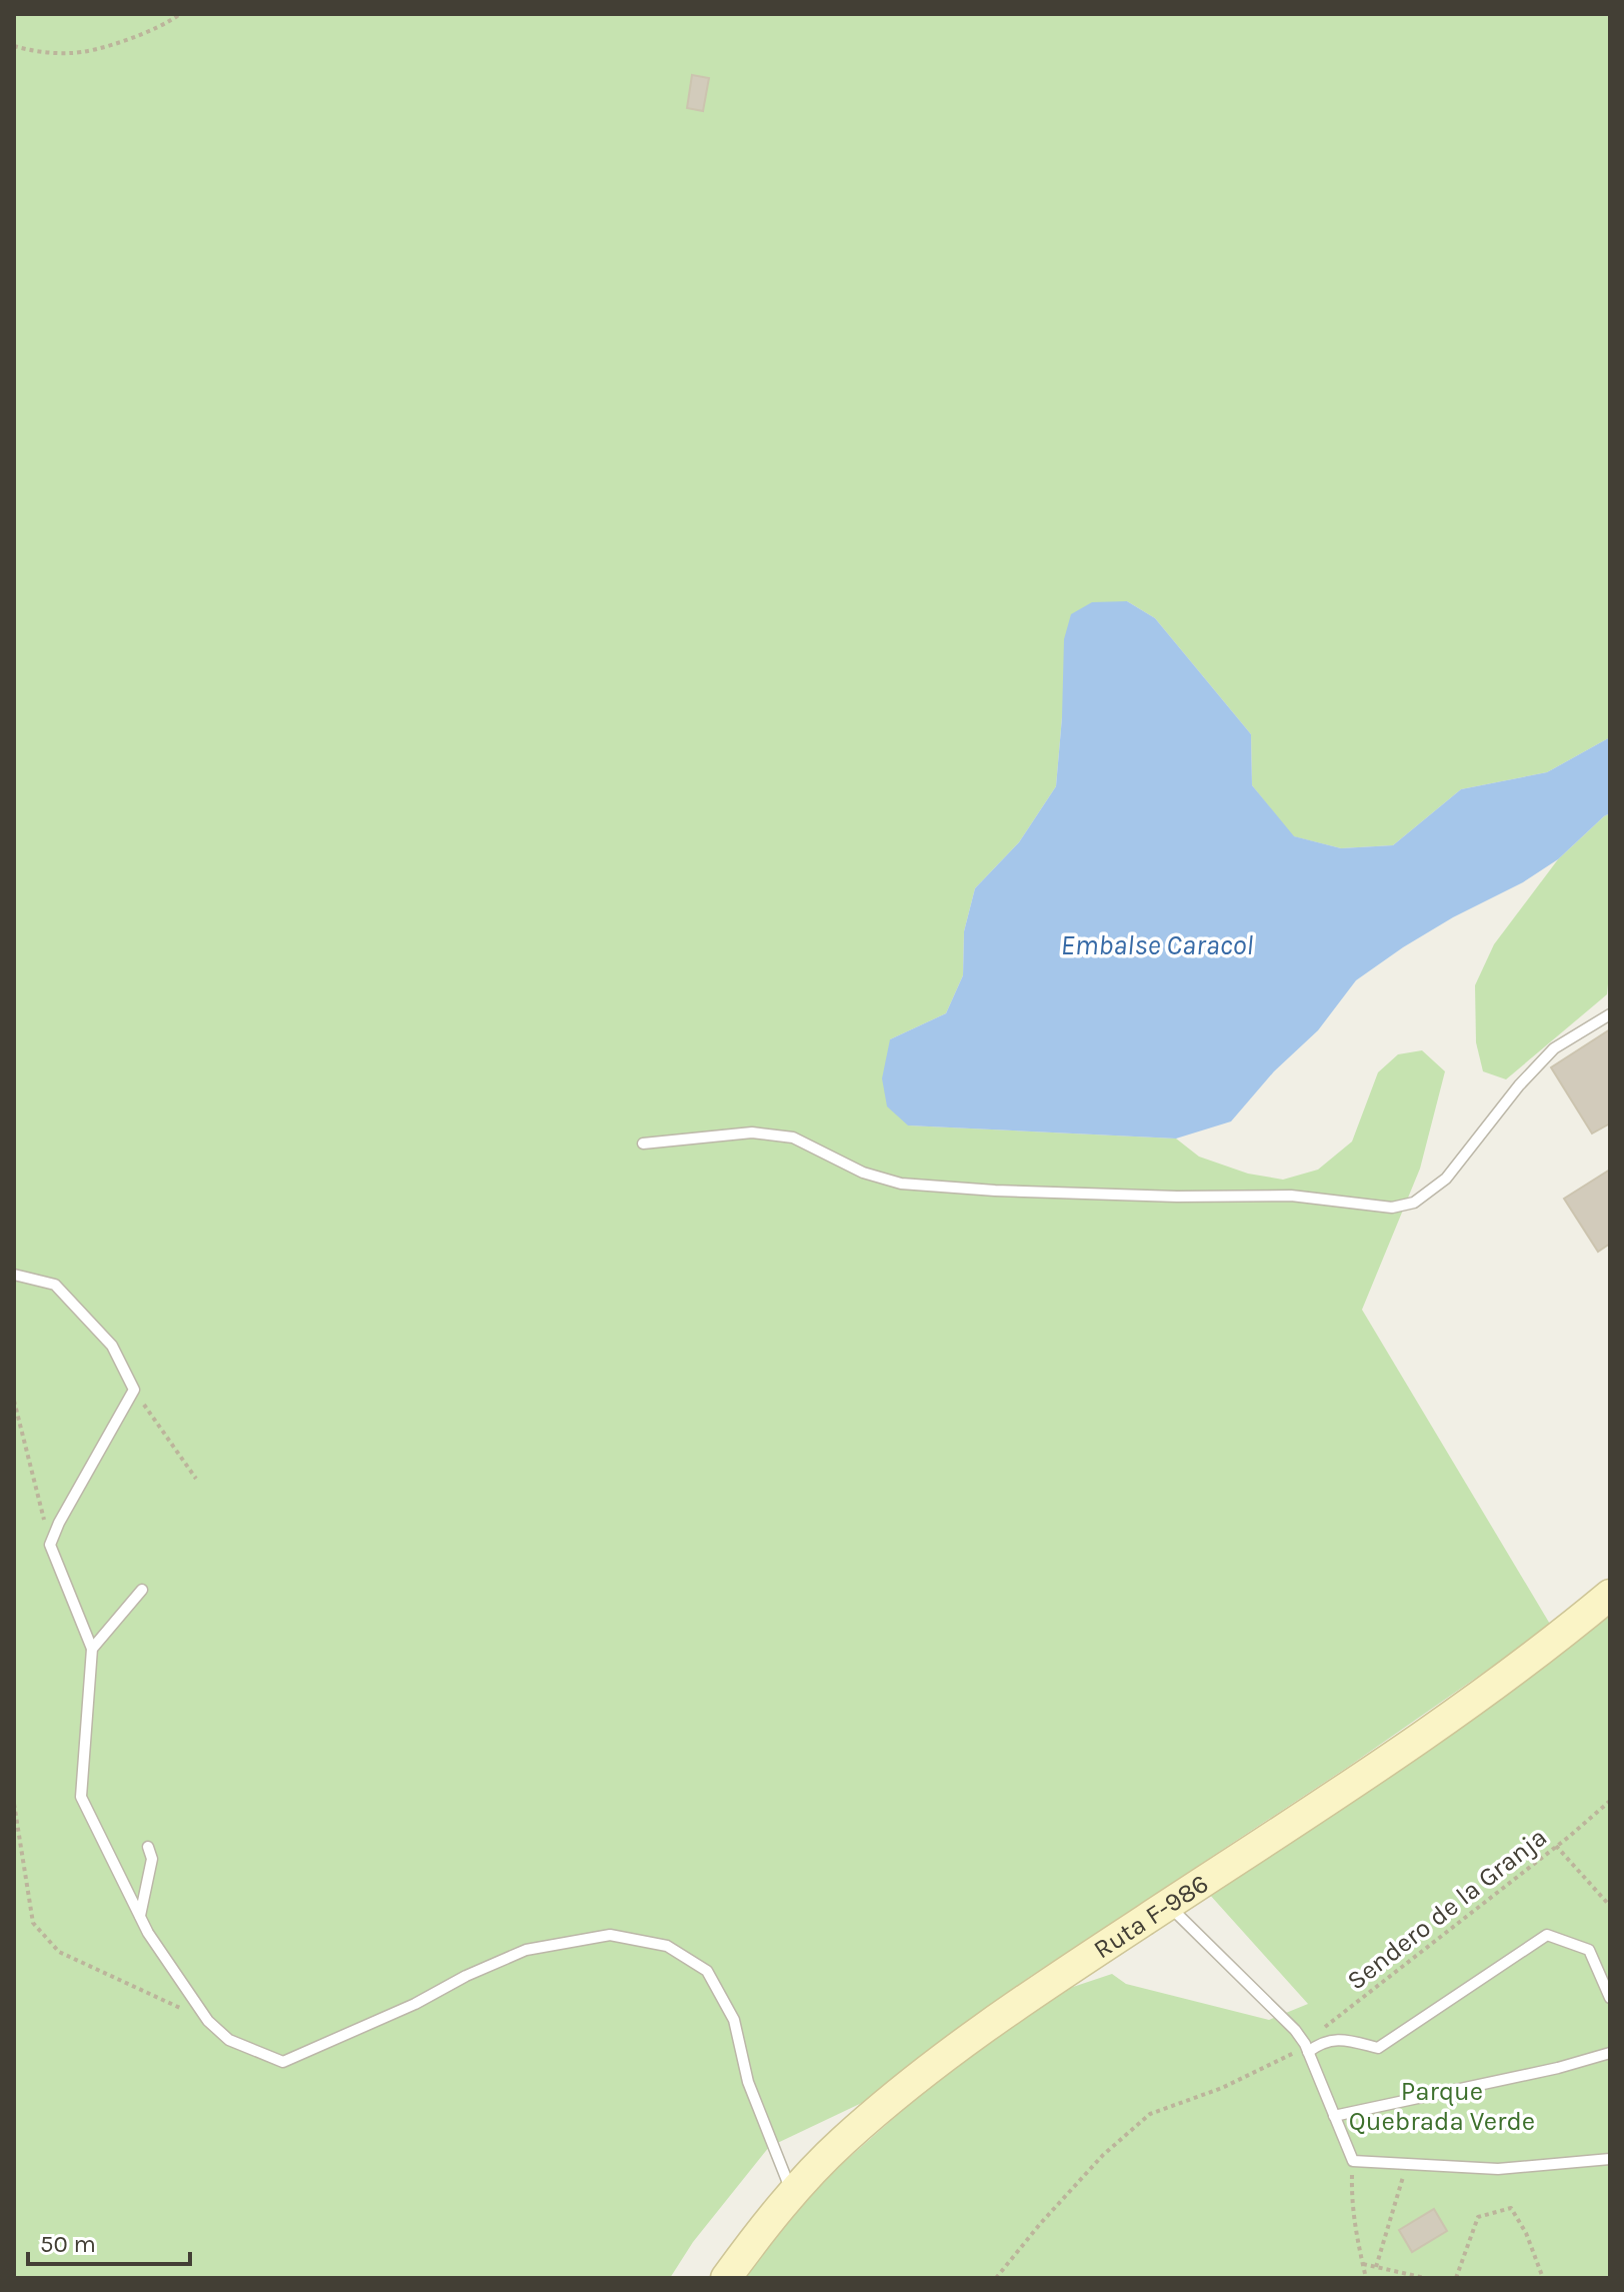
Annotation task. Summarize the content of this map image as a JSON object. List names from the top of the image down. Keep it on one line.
{"streets":{"main road":["Ruta F-986"],"path":["Sendero de la Granja"]},"water":["Embalse Caracol"],"parks":["Parque Quebrada Verde"],"scale_bar":"50 m"}
